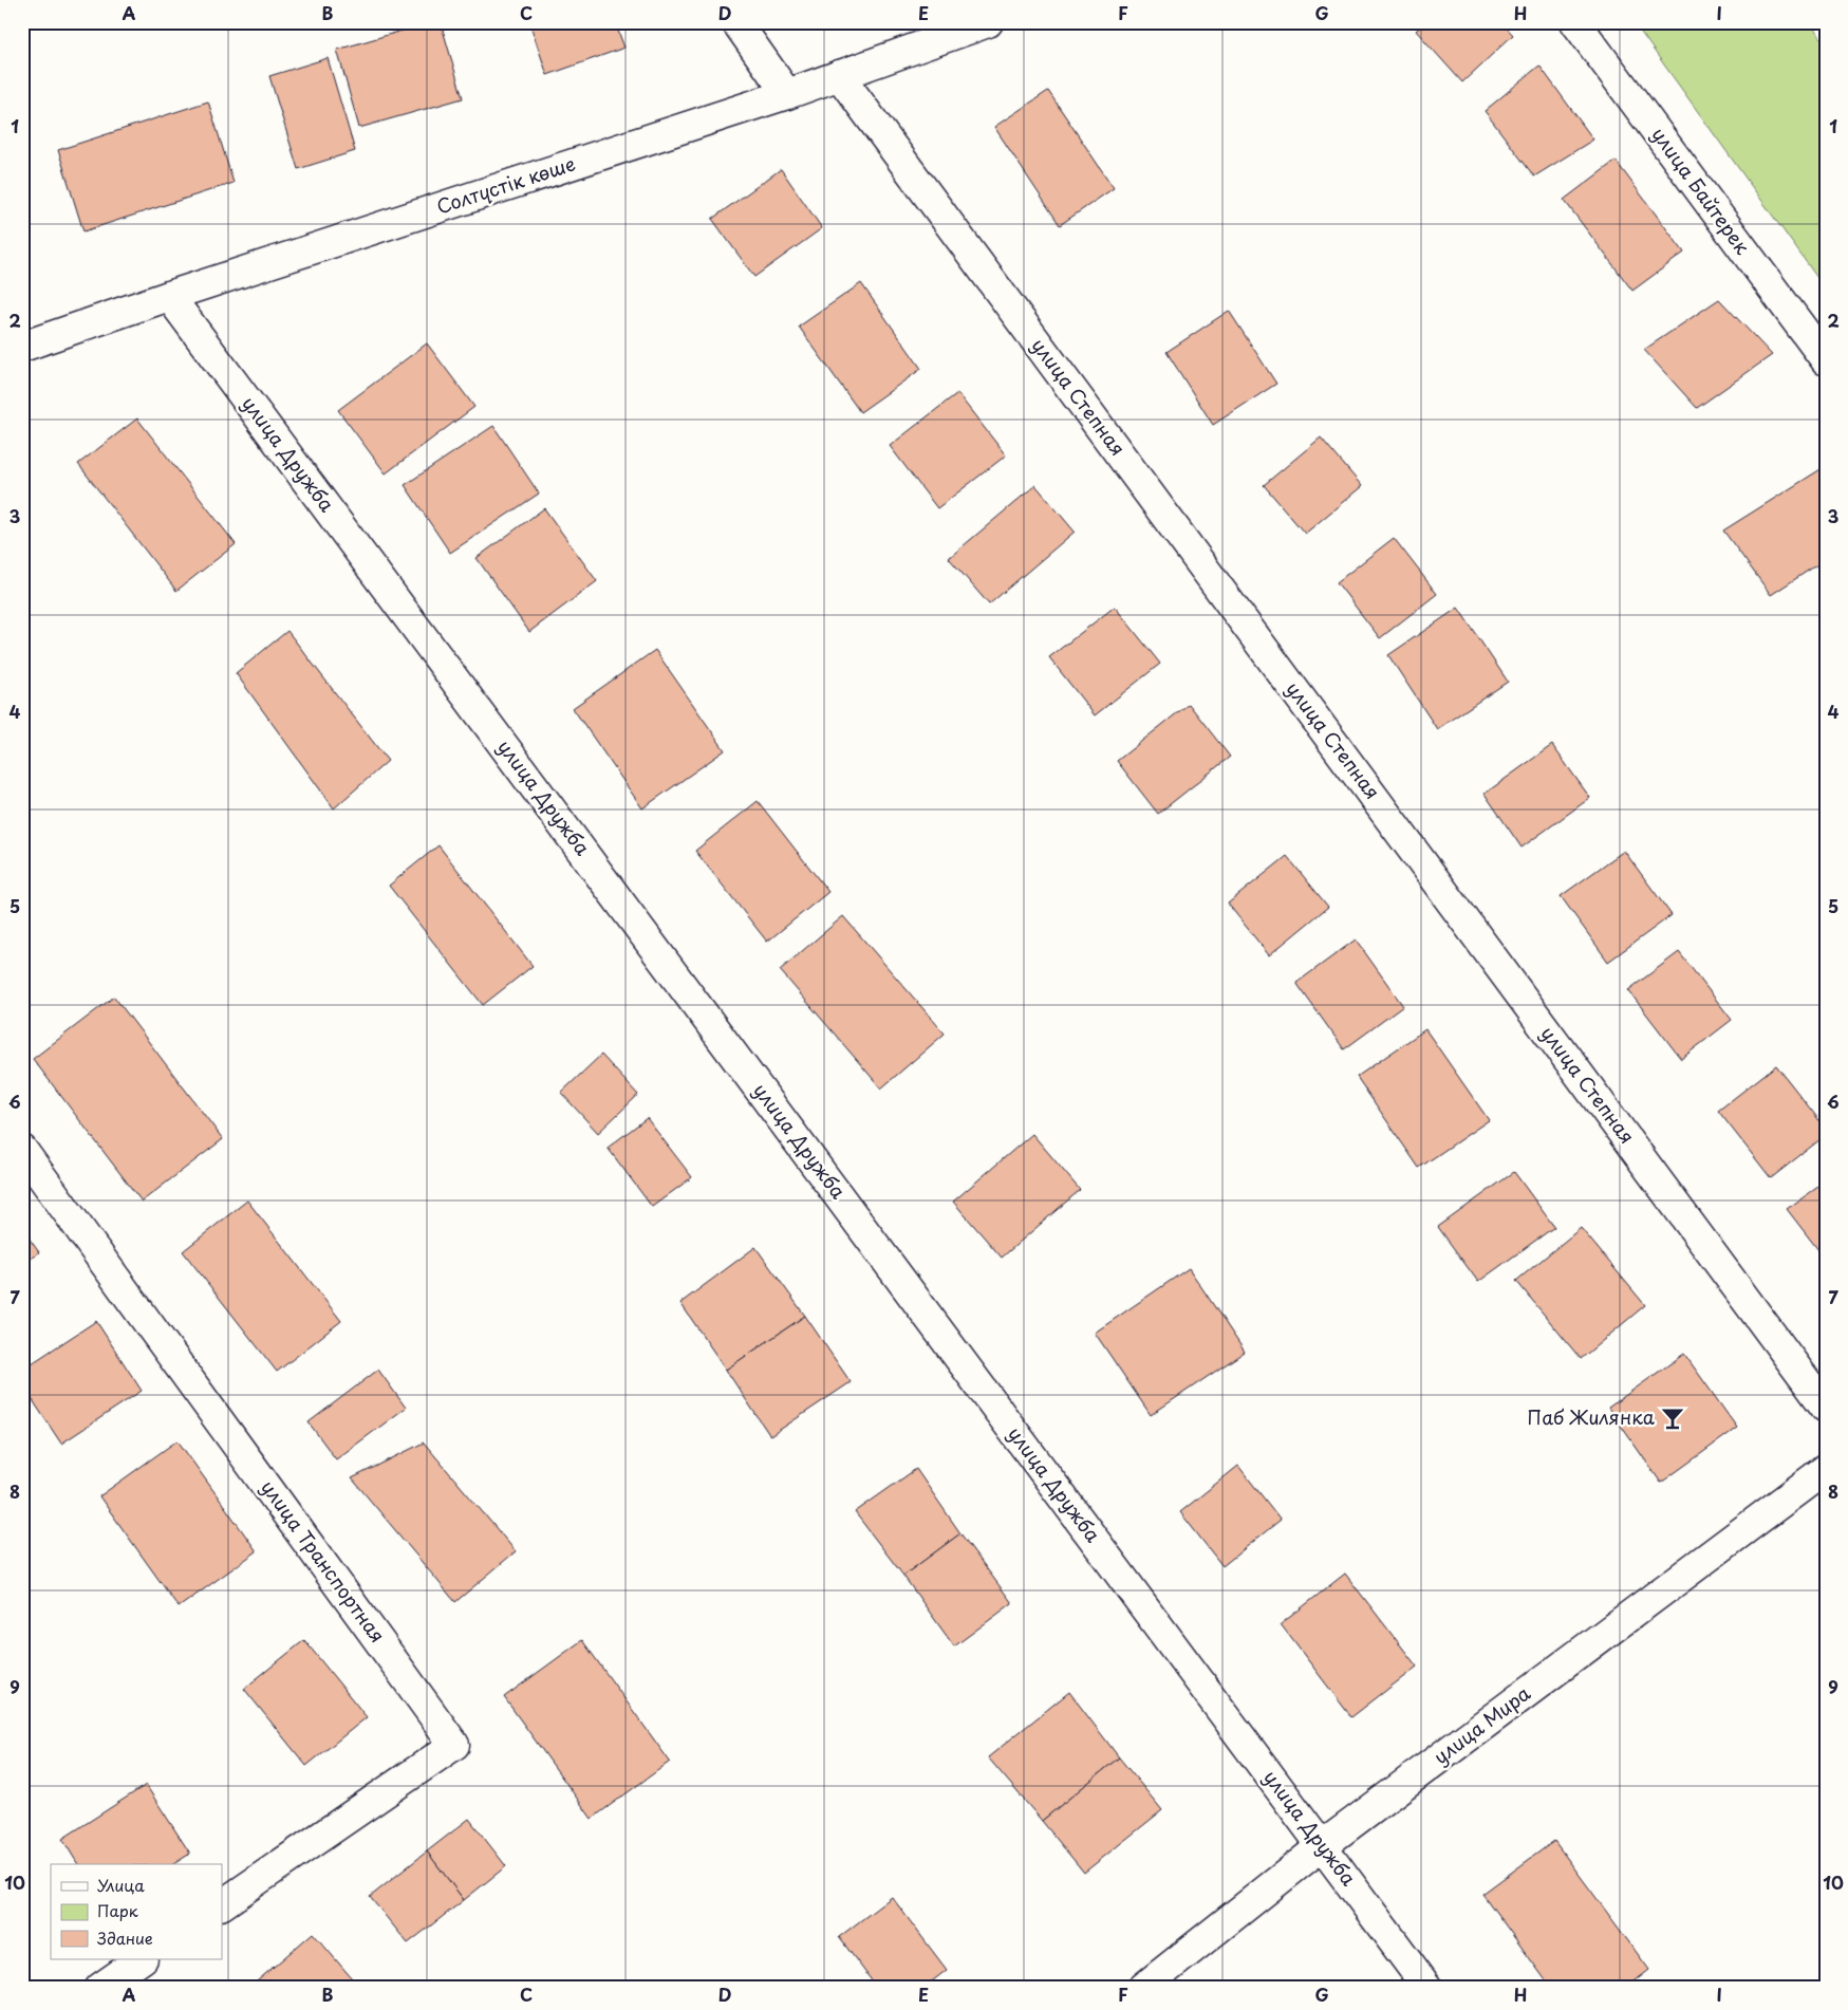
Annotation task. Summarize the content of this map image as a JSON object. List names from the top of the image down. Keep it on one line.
{"streets":{"street":["Солтүстік көше","улица Байтерек","улица Степная","улица Дружба","улица Транспортная","улица Мира"]},"crossings":[["Солтүстік көше","улица Степная"],["Солтүстік көше","улица Дружба"],["улица Дружба","улица Мира"]],"places":{"bar":["Паб Жилянка"]},"legend":["Улица","Парк","Здание"],"grid":{"columns":["A","B","C","D","E","F","G","H","I"],"rows":["1","2","3","4","5","6","7","8","9","10"]}}
